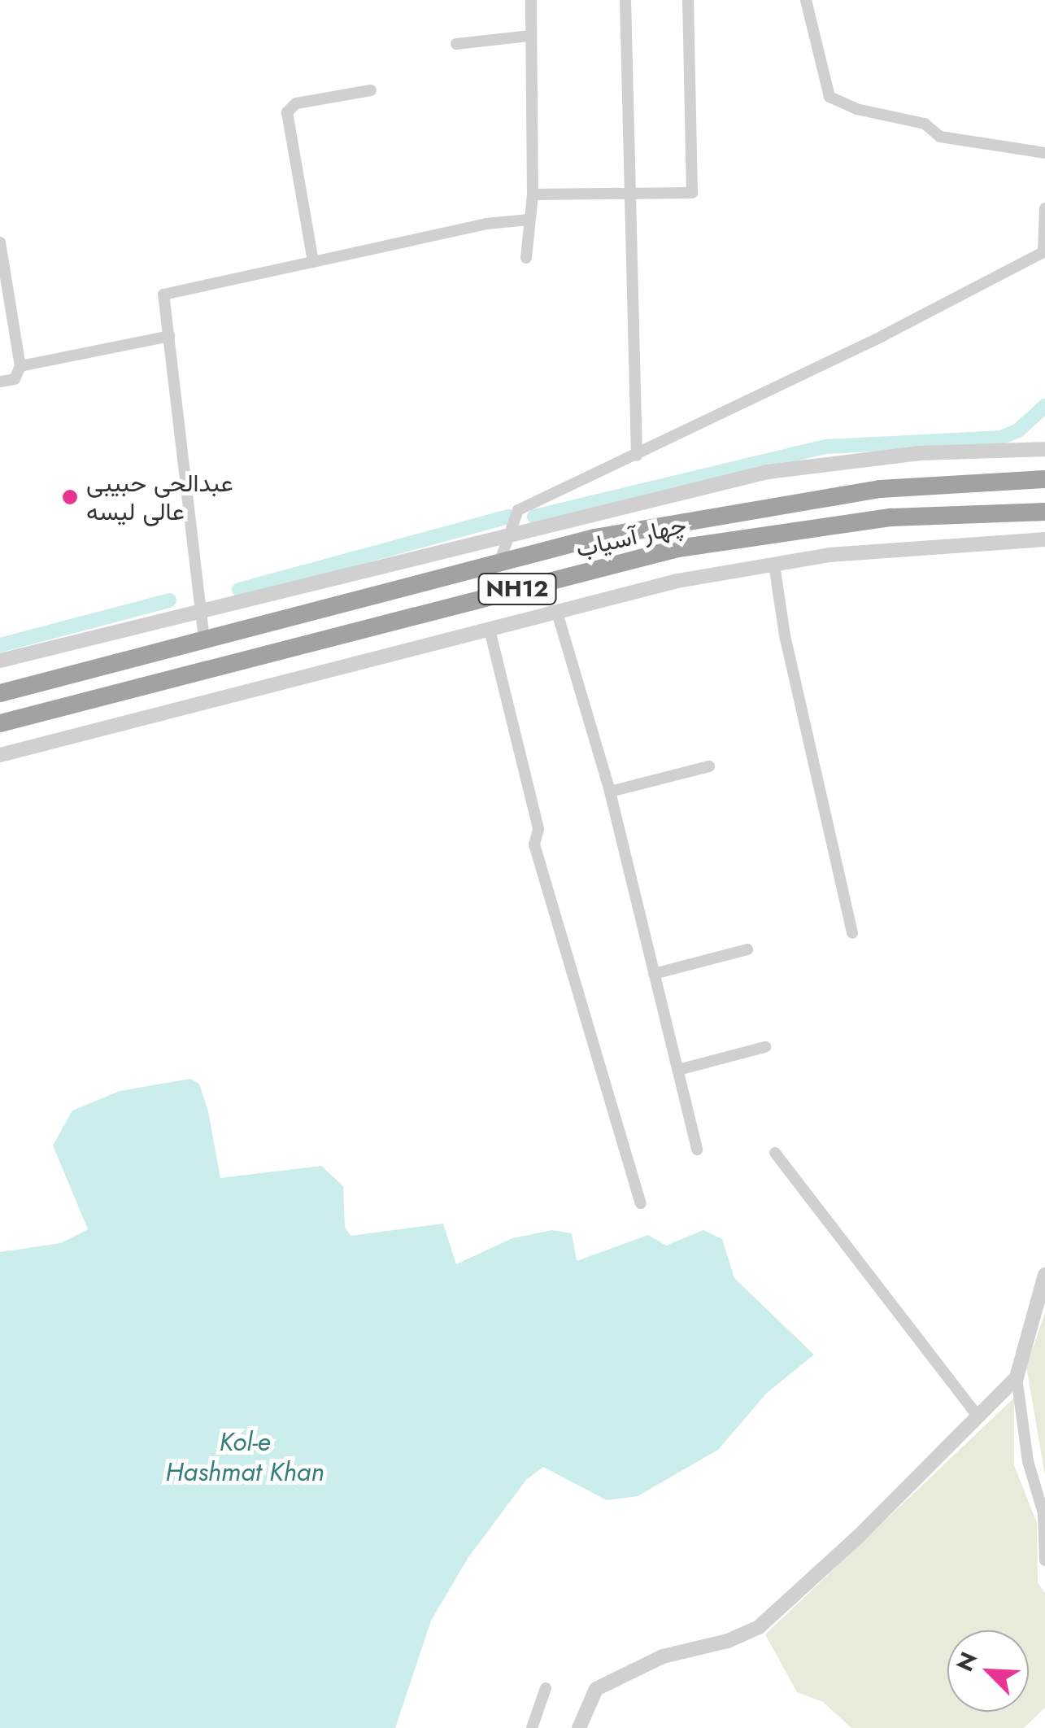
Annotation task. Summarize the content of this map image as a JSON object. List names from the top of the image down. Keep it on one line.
{"streets":{"highway":["چهار آسیاب","NH12"]},"water":["Kol-e Hashmat Khan"],"places":["عبدالحی حبیبی عالی لیسه"],"north":"top left"}
